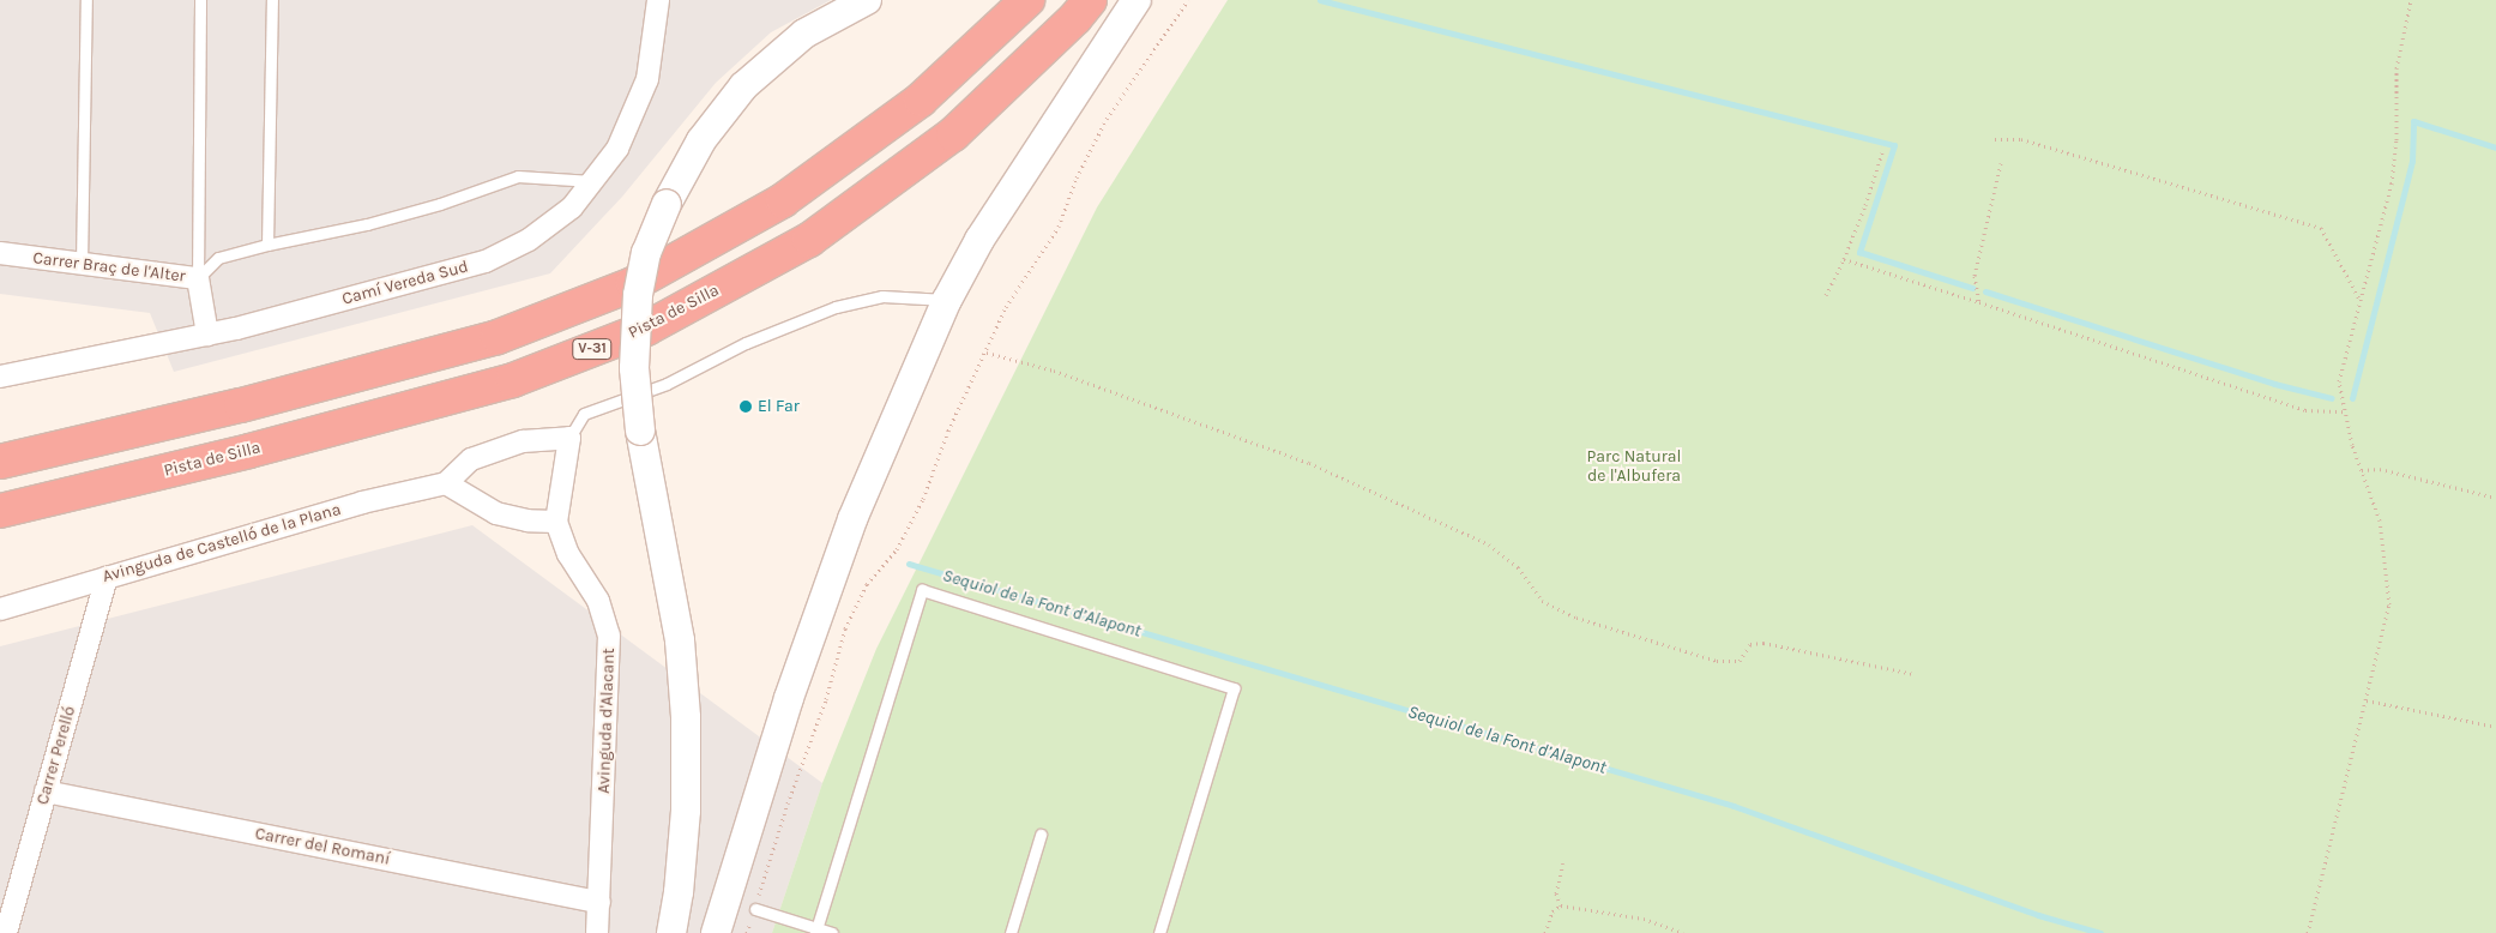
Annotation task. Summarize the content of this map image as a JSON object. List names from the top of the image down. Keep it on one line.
{"streets":{"highway":["Pista de Silla","V-31"],"street":["Carrer Braç de l'Alter","Camí Vereda Sud","Avinguda de Castelló de la Plana","Avinguda d'Alacant","Carrer Perelló","Carrer del Romaní"]},"crossings":[["Carrer Braç de l'Alter","Camí Vereda Sud"],["Avinguda de Castelló de la Plana","Carrer Perelló"],["Avinguda d'Alacant","Carrer del Romaní"],["Carrer Perelló","Carrer del Romaní"]],"water":["Sequiol de la Font d’Alapont"],"parks":["Parc Natural de l'Albufera"],"places":["El Far"]}
